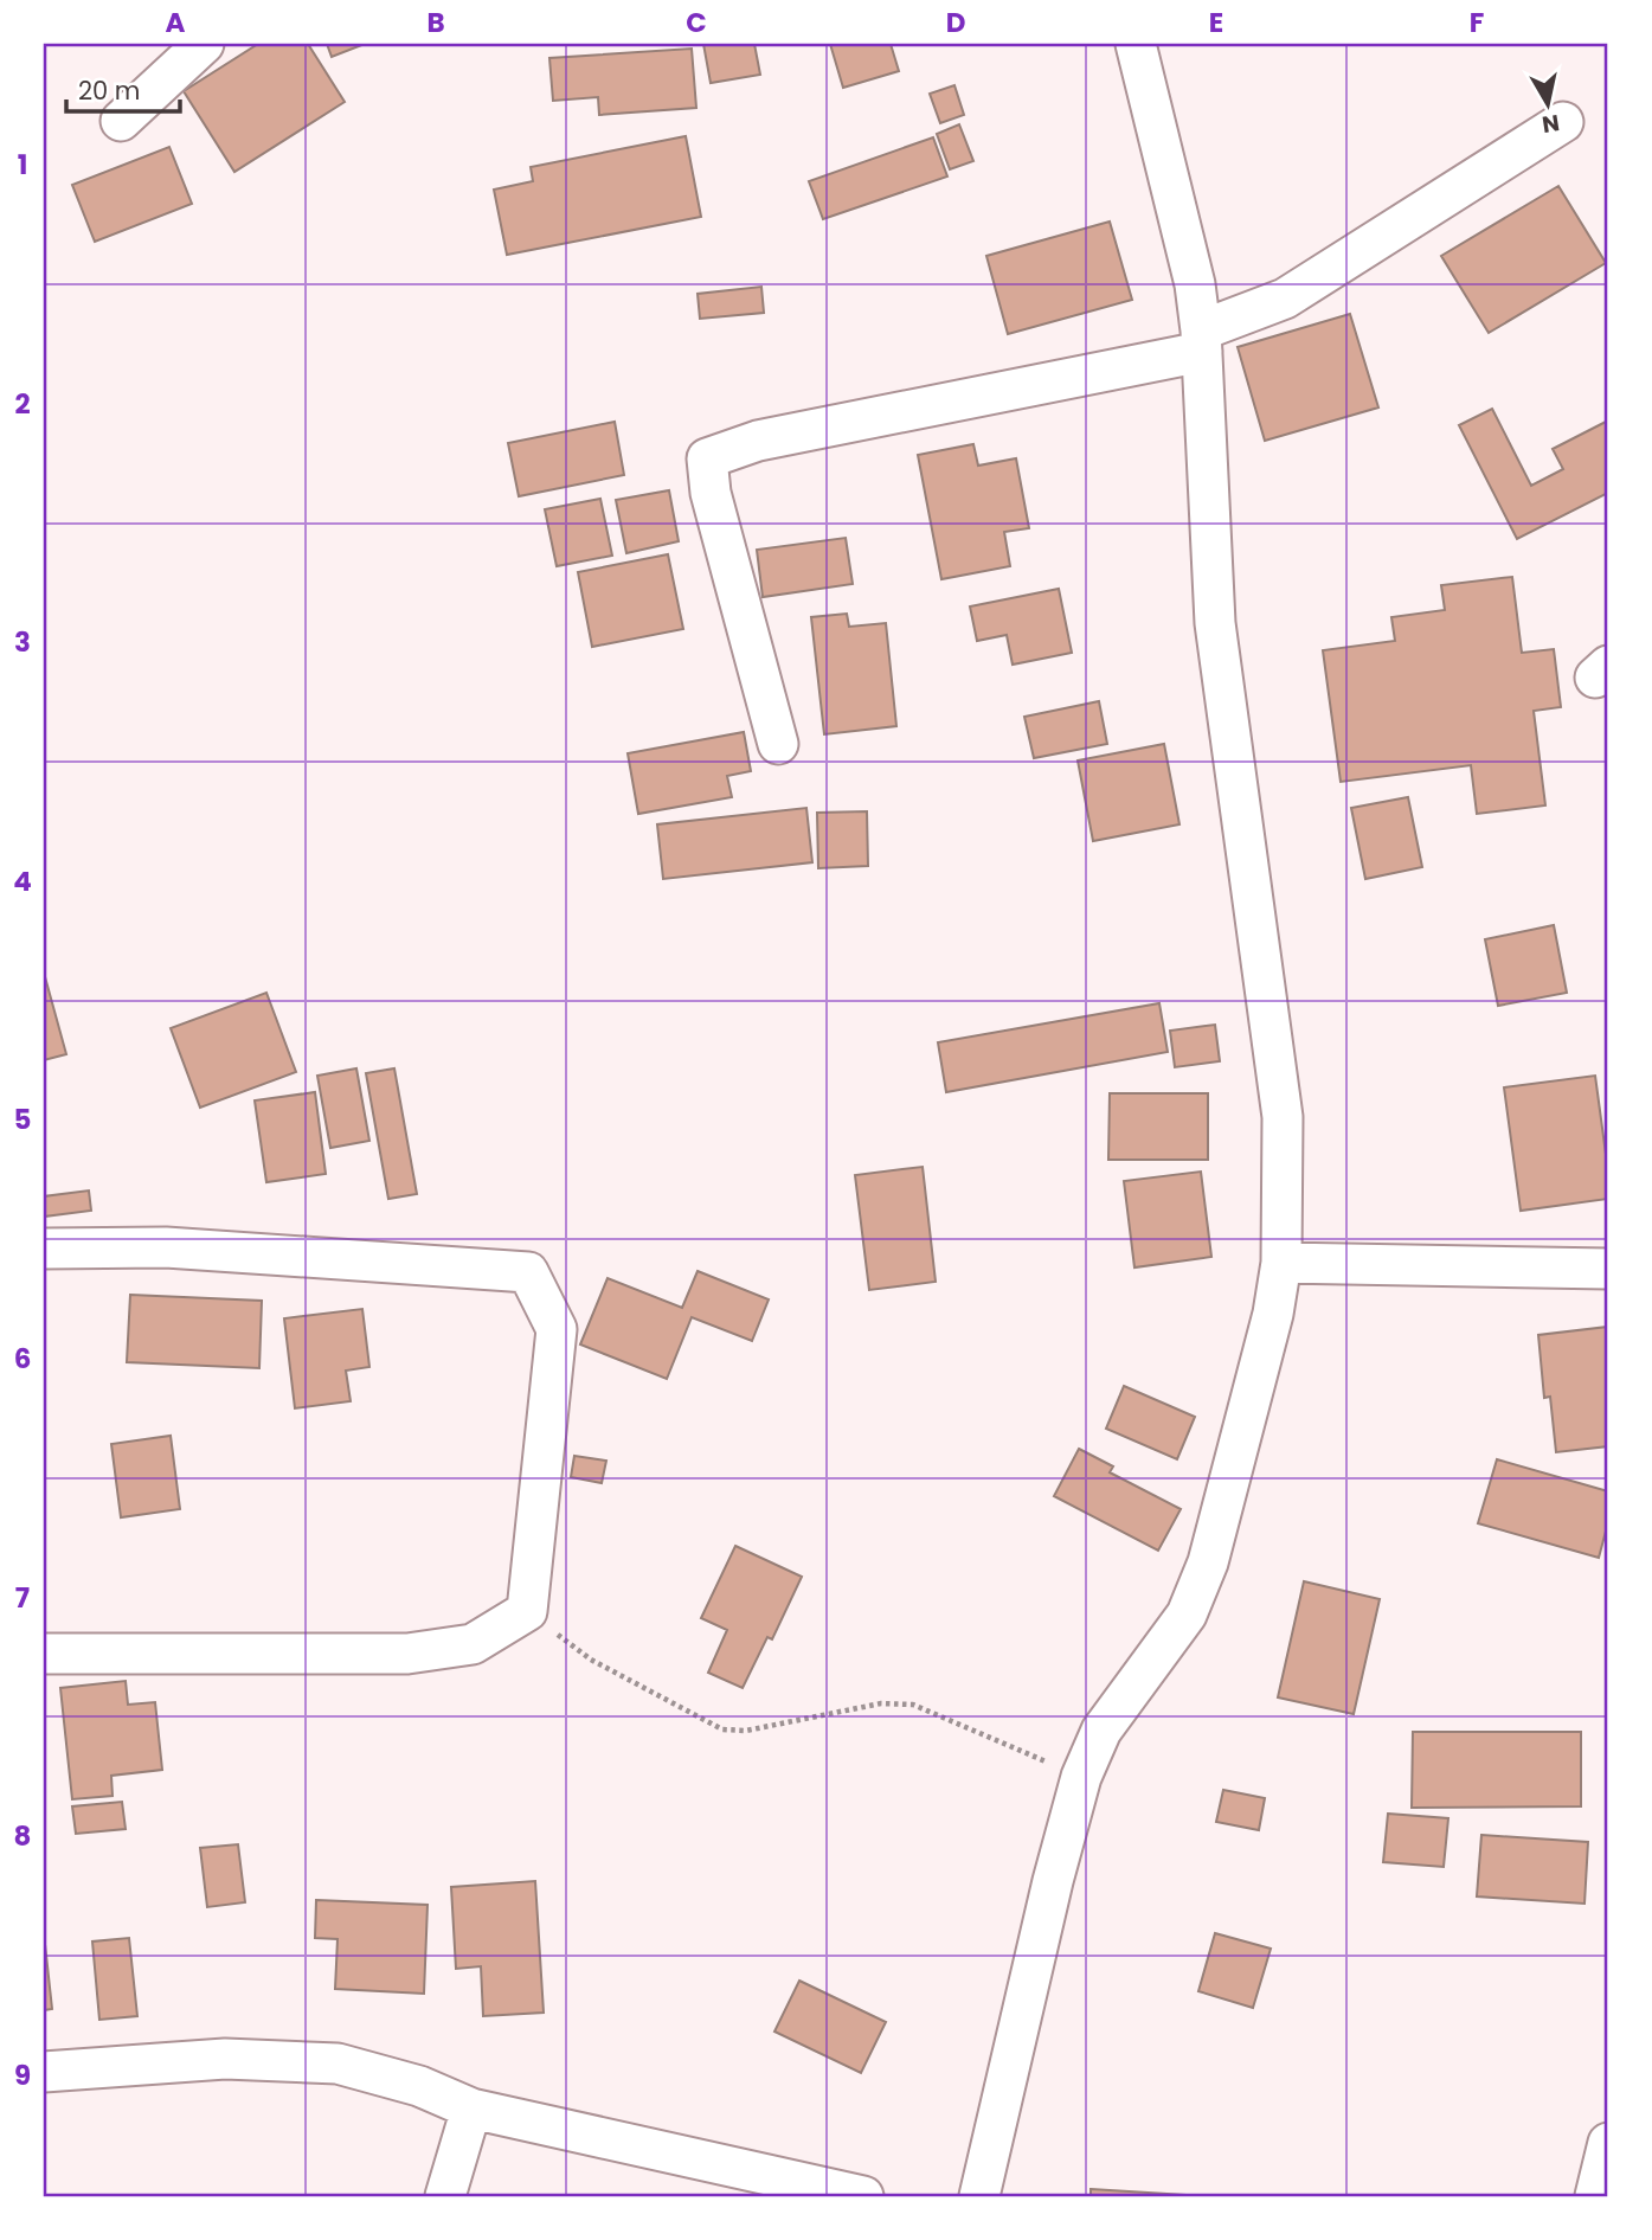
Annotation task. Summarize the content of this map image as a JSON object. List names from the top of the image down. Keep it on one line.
{"scale_bar":"20 m","north":"bottom","grid":{"columns":["A","B","C","D","E","F"],"rows":["1","2","3","4","5","6","7","8","9"]}}
